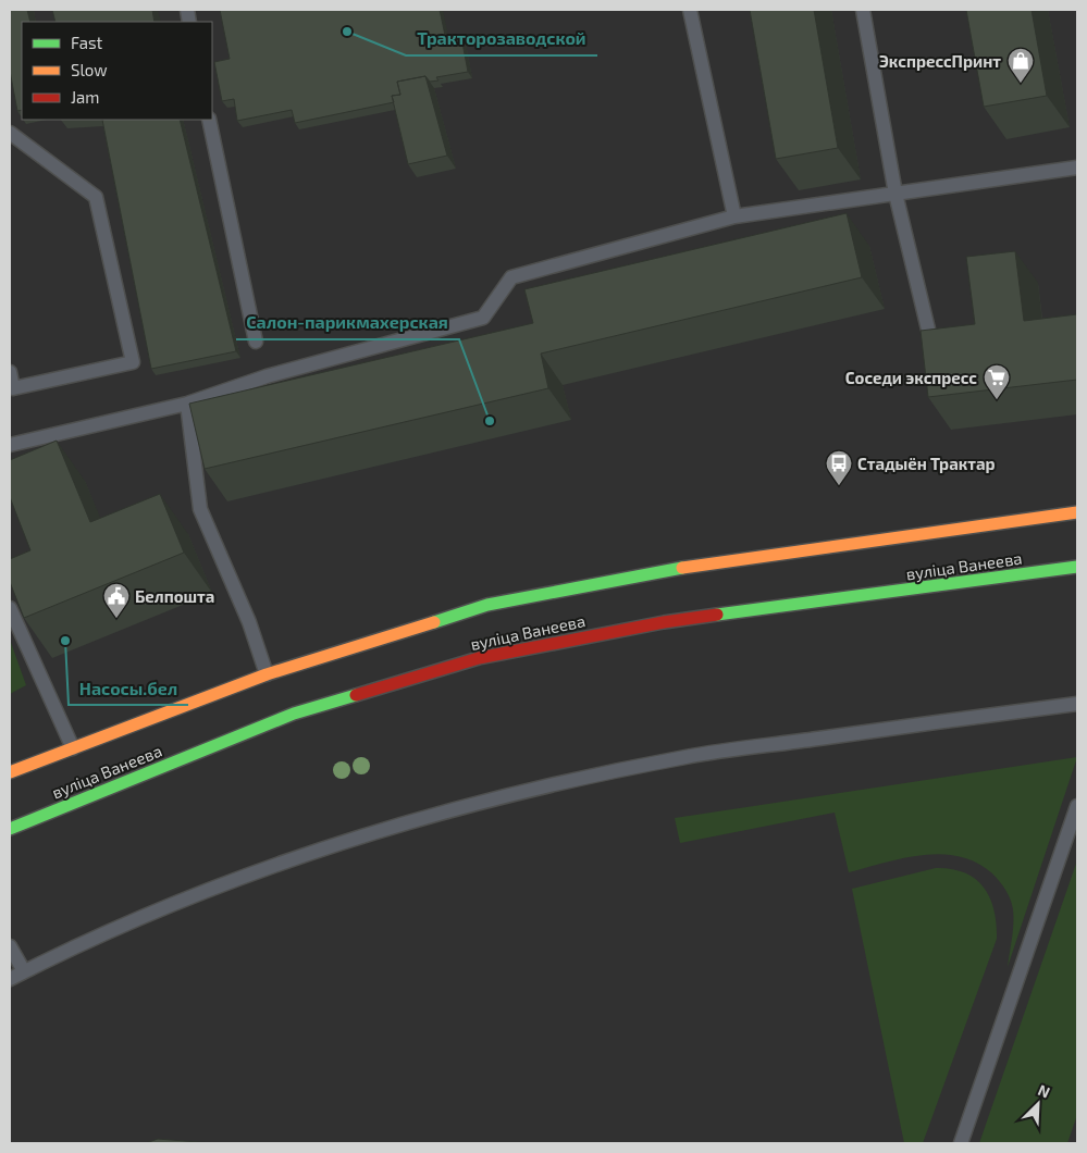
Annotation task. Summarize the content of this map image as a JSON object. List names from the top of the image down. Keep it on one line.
{"streets":{"main road":["вуліца Ванеева"]},"places":{"other":["Тракторозаводской","Салон-парикмахерская","Насосы.бел"],"shop":["ЭкспрессПринт"],"supermarket":["Соседи экспресс"],"bus stop":["Стадыён Трактар"],"public building":["Белпошта"]},"legend":["Fast","Slow","Jam"],"north":"top right"}
